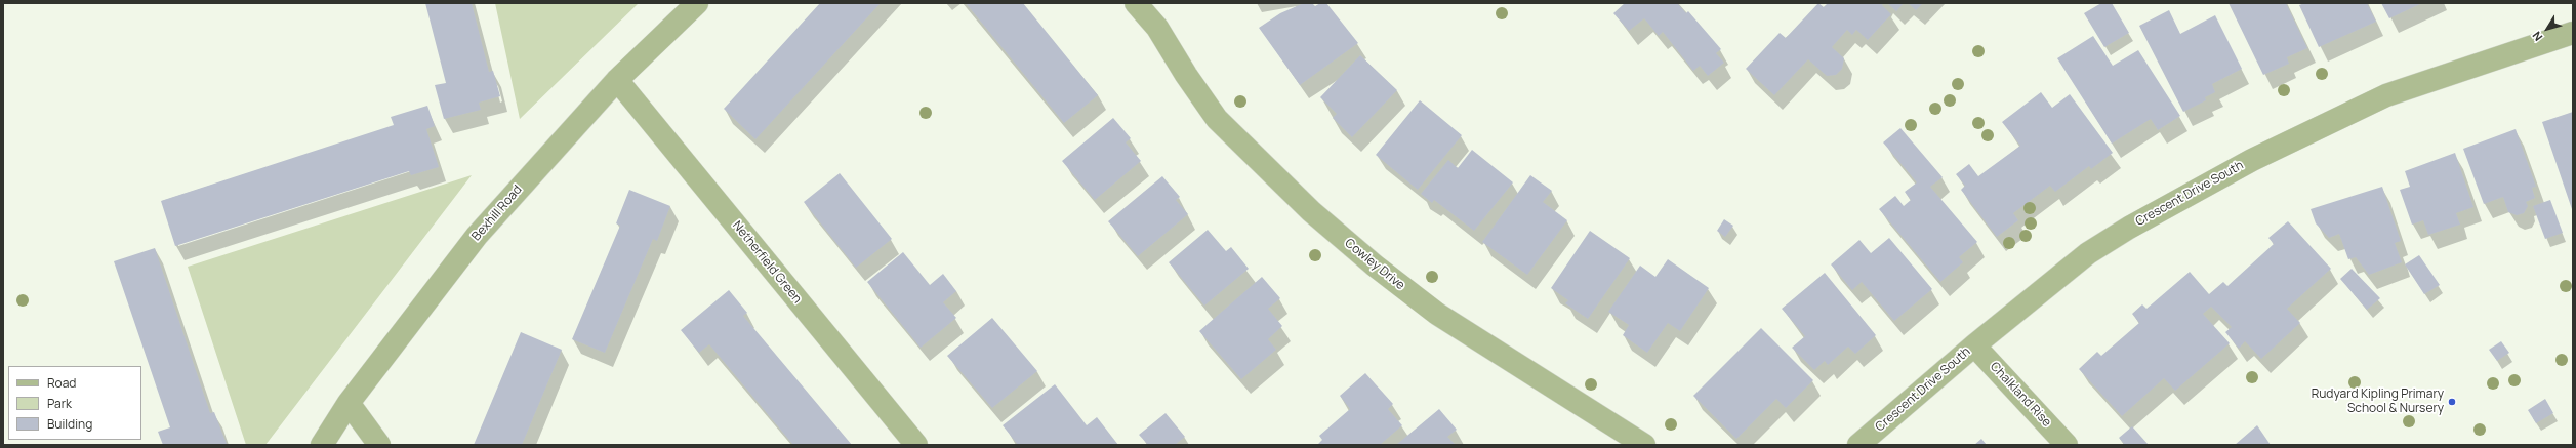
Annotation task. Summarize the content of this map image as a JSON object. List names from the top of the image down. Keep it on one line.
{"streets":{"street":["Crescent Drive South","Bexhill Road","Netherfield Green","Cowley Drive","Chalkland Rise"]},"crossings":[["Crescent Drive South","Chalkland Rise"],["Bexhill Road","Netherfield Green"]],"places":["Rudyard Kipling Primary School & Nursery"],"legend":["Road","Park","Building"],"north":"bottom left"}
